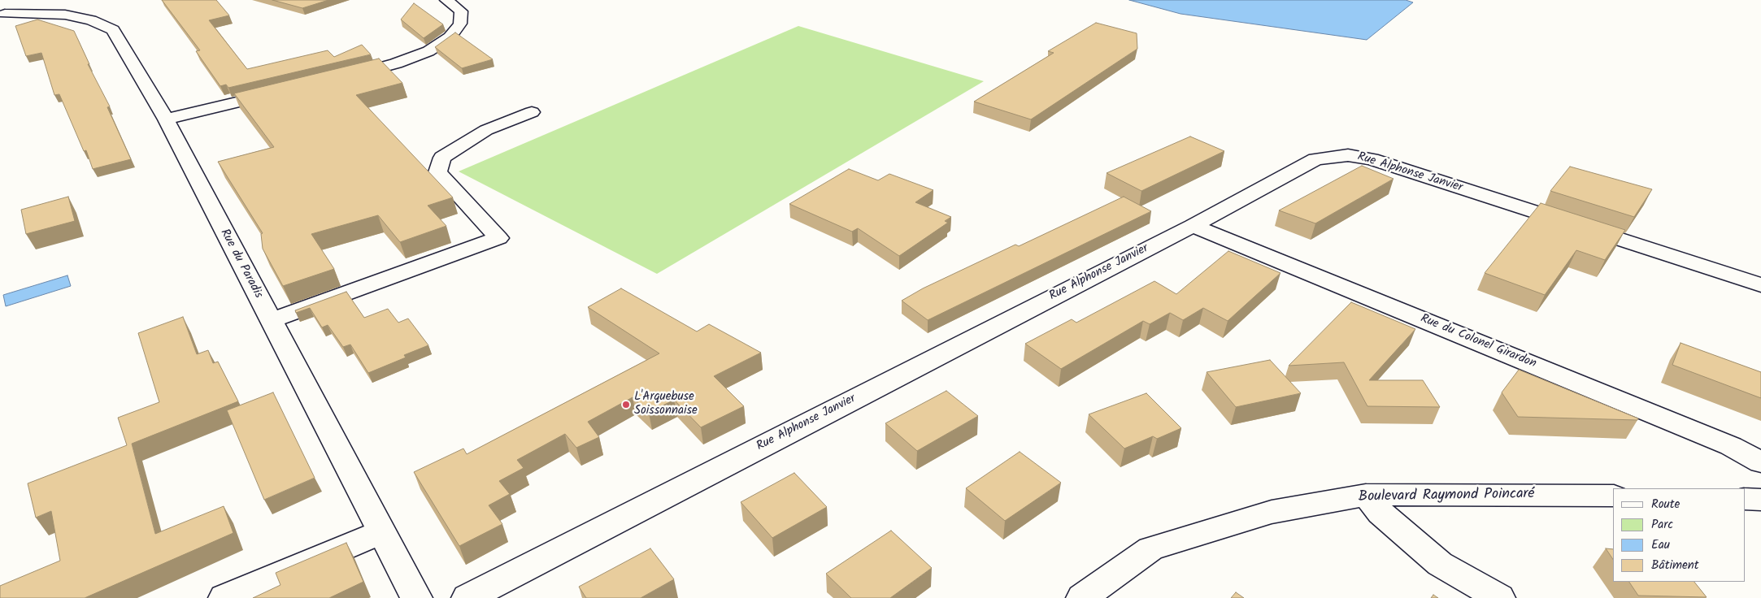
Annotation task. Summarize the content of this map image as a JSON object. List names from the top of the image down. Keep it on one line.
{"streets":{"street":["Rue Alphonse Janvier","Rue du Paradis","Rue du Colonel Girardon","Boulevard Raymond Poincaré"]},"crossings":[["Rue Alphonse Janvier","Rue du Colonel Girardon"]],"places":["L'Arquebuse Soissonnaise"],"legend":["Route","Parc","Eau","Bâtiment"]}
